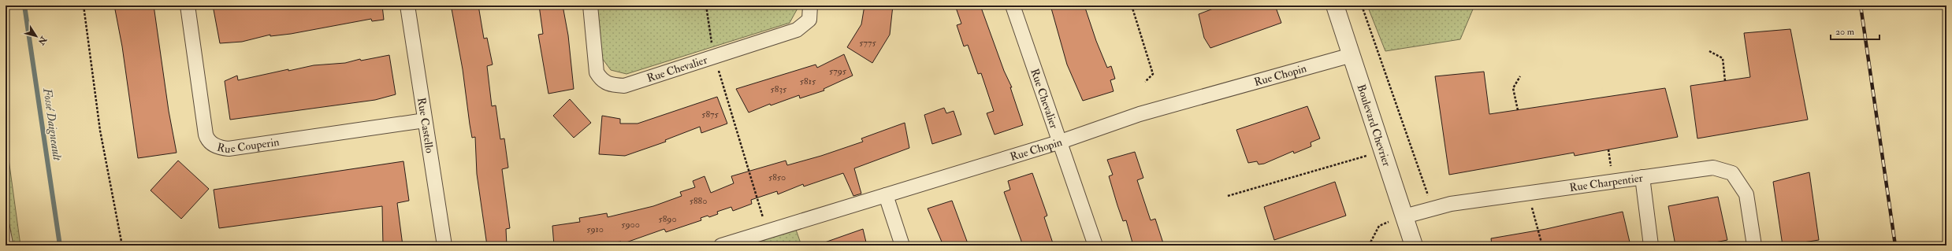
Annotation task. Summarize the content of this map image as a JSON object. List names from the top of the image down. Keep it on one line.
{"streets":{"street":["Rue Chevalier","Rue Chopin","Rue Castello","Boulevard Chevrier","Rue Couperin","Rue Charpentier"]},"crossings":[["Rue Chevalier","Rue Chopin"],["Rue Chopin","Boulevard Chevrier"],["Rue Castello","Rue Couperin"],["Boulevard Chevrier","Rue Charpentier"]],"water":["Fossé Daigneault"],"house_numbers":["5775","5795","5815","5835","5875","5850","5880","5890","5900","5910"],"scale_bar":"20 m","north":"bottom right"}
